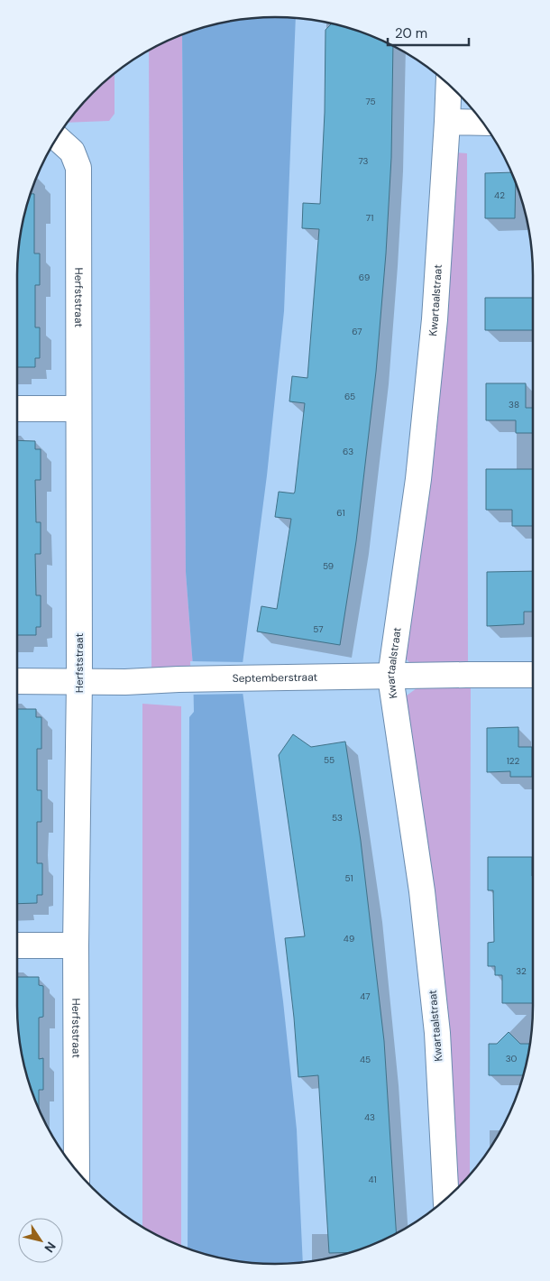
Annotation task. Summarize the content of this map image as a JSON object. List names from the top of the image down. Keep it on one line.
{"streets":{"street":["Herfststraat","Kwartaalstraat","Septemberstraat"]},"crossings":[["Herfststraat","Septemberstraat"],["Kwartaalstraat","Septemberstraat"]],"house_numbers":["75","73","42","71","69","67","65","38","63","61","59","57","55","122","53","51","49","32","47","30","45","43","41"],"scale_bar":"20 m","north":"bottom right"}
